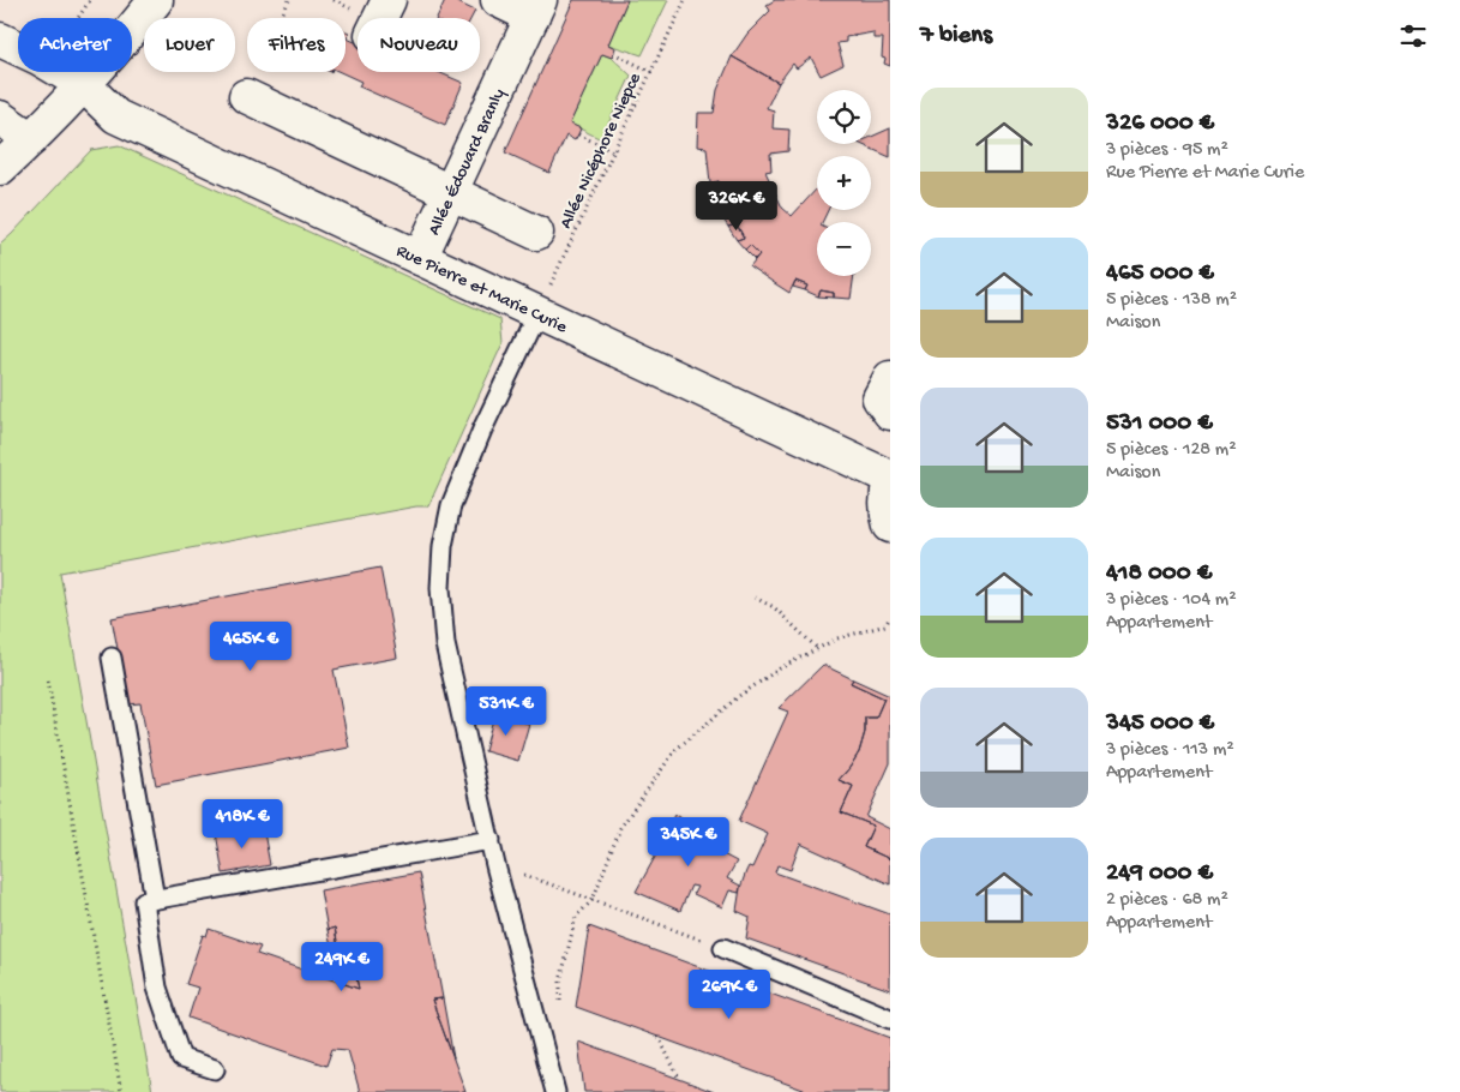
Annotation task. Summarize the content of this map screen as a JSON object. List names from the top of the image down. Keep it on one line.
{"streets":{"street":["Allée Édouard Branly","Rue Pierre et Marie Curie"],"path":["Allée Nicéphore Niepce"]},"crossings":[["Allée Nicéphore Niepce","Rue Pierre et Marie Curie"],["Allée Édouard Branly","Rue Pierre et Marie Curie"]],"page":{"heading":"7 biens","chip":["Acheter","Louer","Filtres","Nouveau"],"list":[{"name":"326 000 €","note":"3 pièces · 95 m² · Rue Pierre et Marie Curie"},{"name":"465 000 €","note":"5 pièces · 138 m² · Maison"},{"name":"531 000 €","note":"5 pièces · 128 m² · Maison"},{"name":"418 000 €","note":"3 pièces · 104 m² · Appartement"},{"name":"345 000 €","note":"3 pièces · 113 m² · Appartement"},{"name":"249 000 €","note":"2 pièces · 68 m² · Appartement"}],"map_buttons":["+","−"],"price":["326K €","465K €","531K €","418K €","345K €","249K €","269K €"]}}
